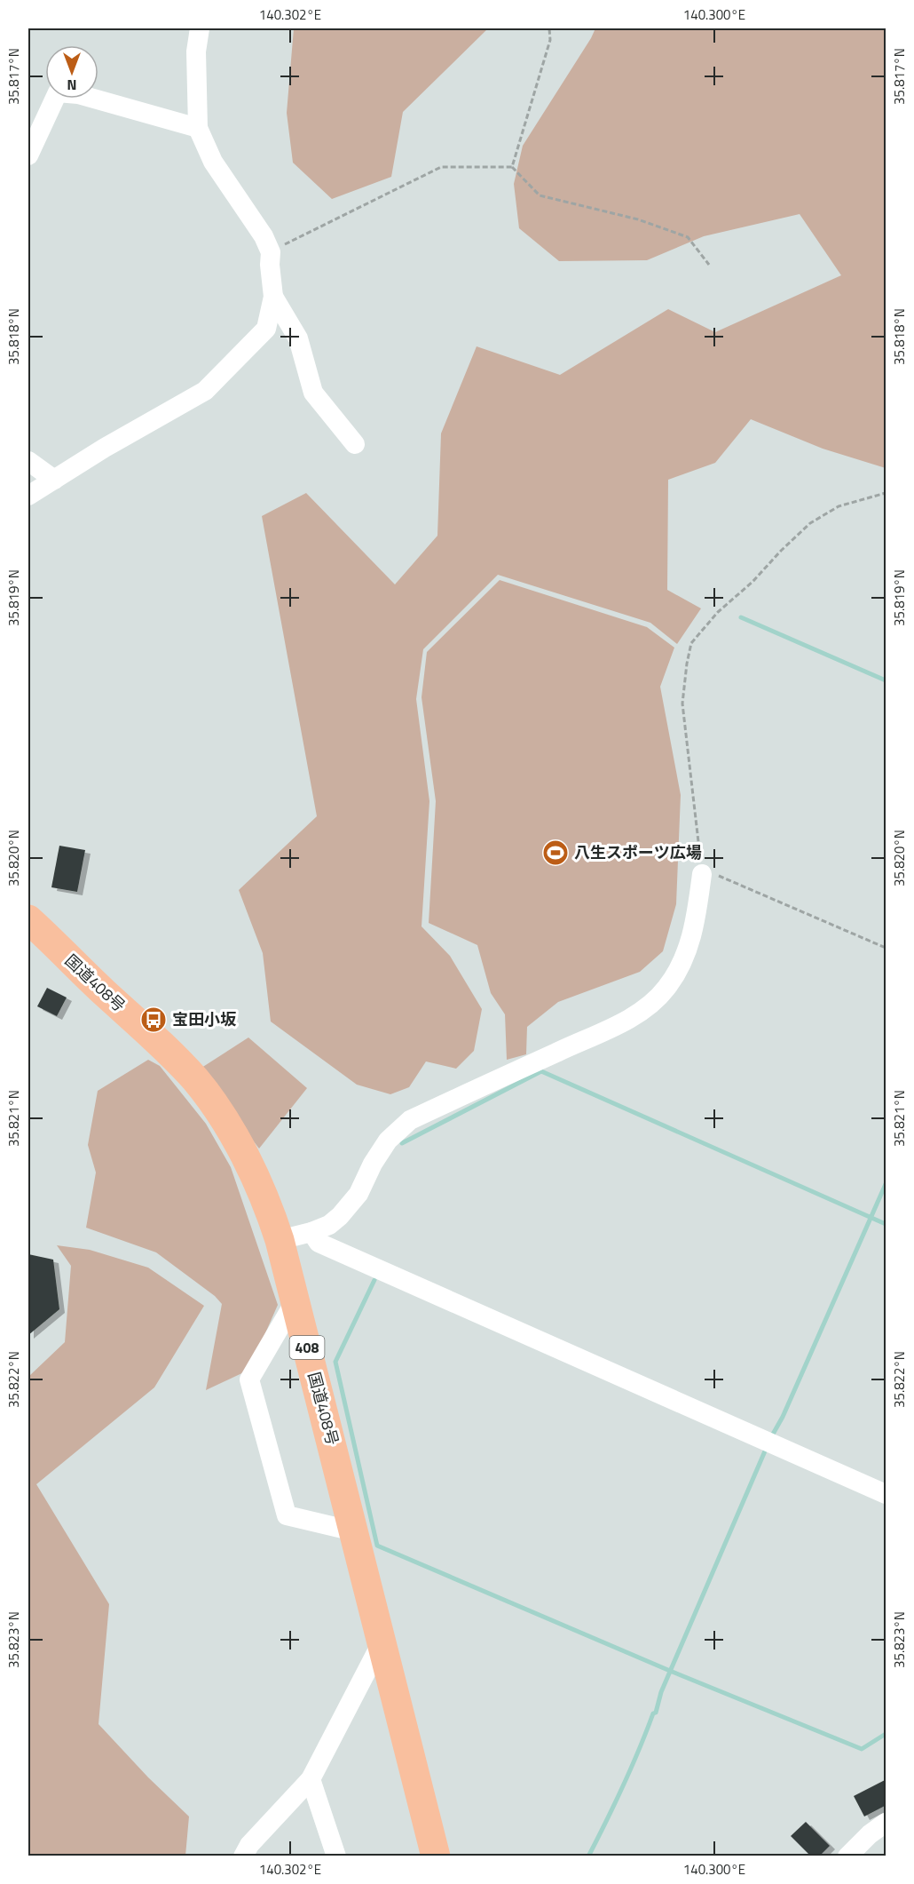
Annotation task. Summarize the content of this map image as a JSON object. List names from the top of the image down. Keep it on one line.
{"streets":{"highway":["国道408号","408"]},"places":{"sports":["八生スポーツ広場"],"bus stop":["宝田小坂"]},"north":"bottom","coordinates":["140.302°E","140.300°E","35.817°N","35.818°N","35.819°N","35.820°N","35.821°N","35.822°N","35.823°N"]}
